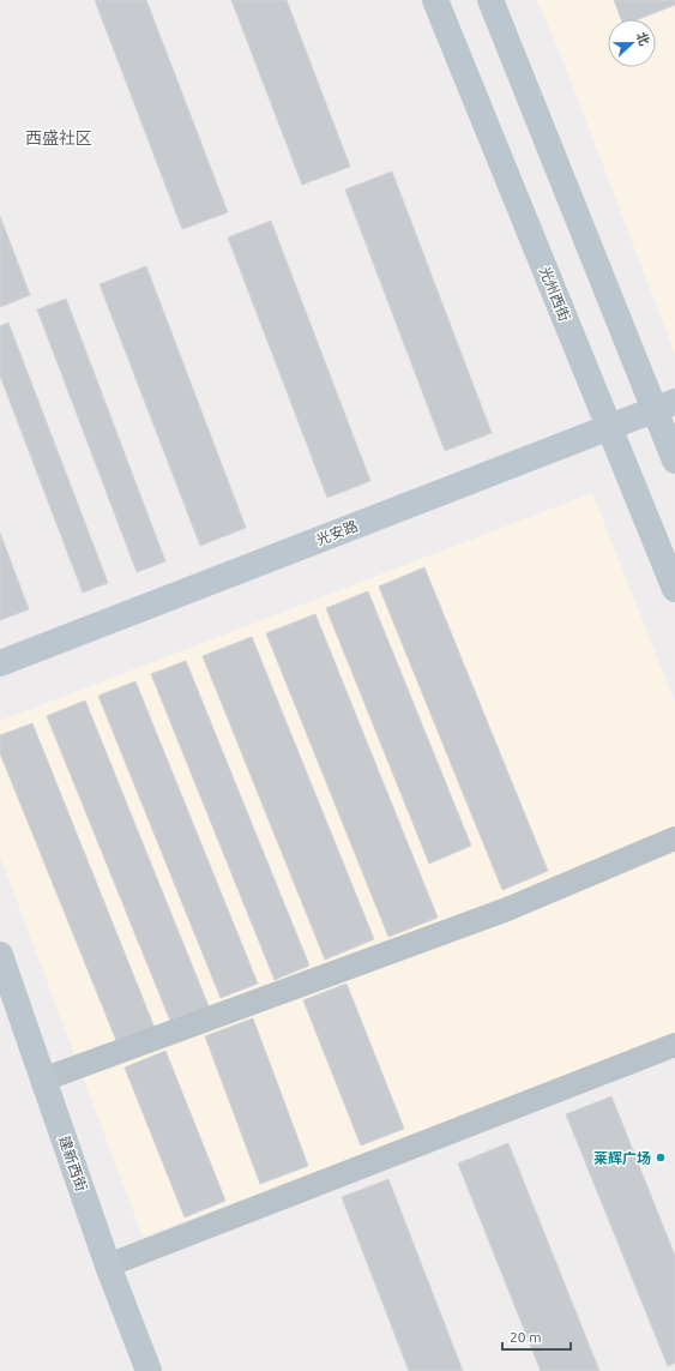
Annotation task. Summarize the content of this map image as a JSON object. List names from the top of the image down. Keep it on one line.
{"streets":{"street":["光州西街","光安路","建新西街"]},"crossings":[["光州西街","光安路"]],"districts":["西盛社区"],"places":["莱辉广场"],"scale_bar":"20 m","north":"right"}
